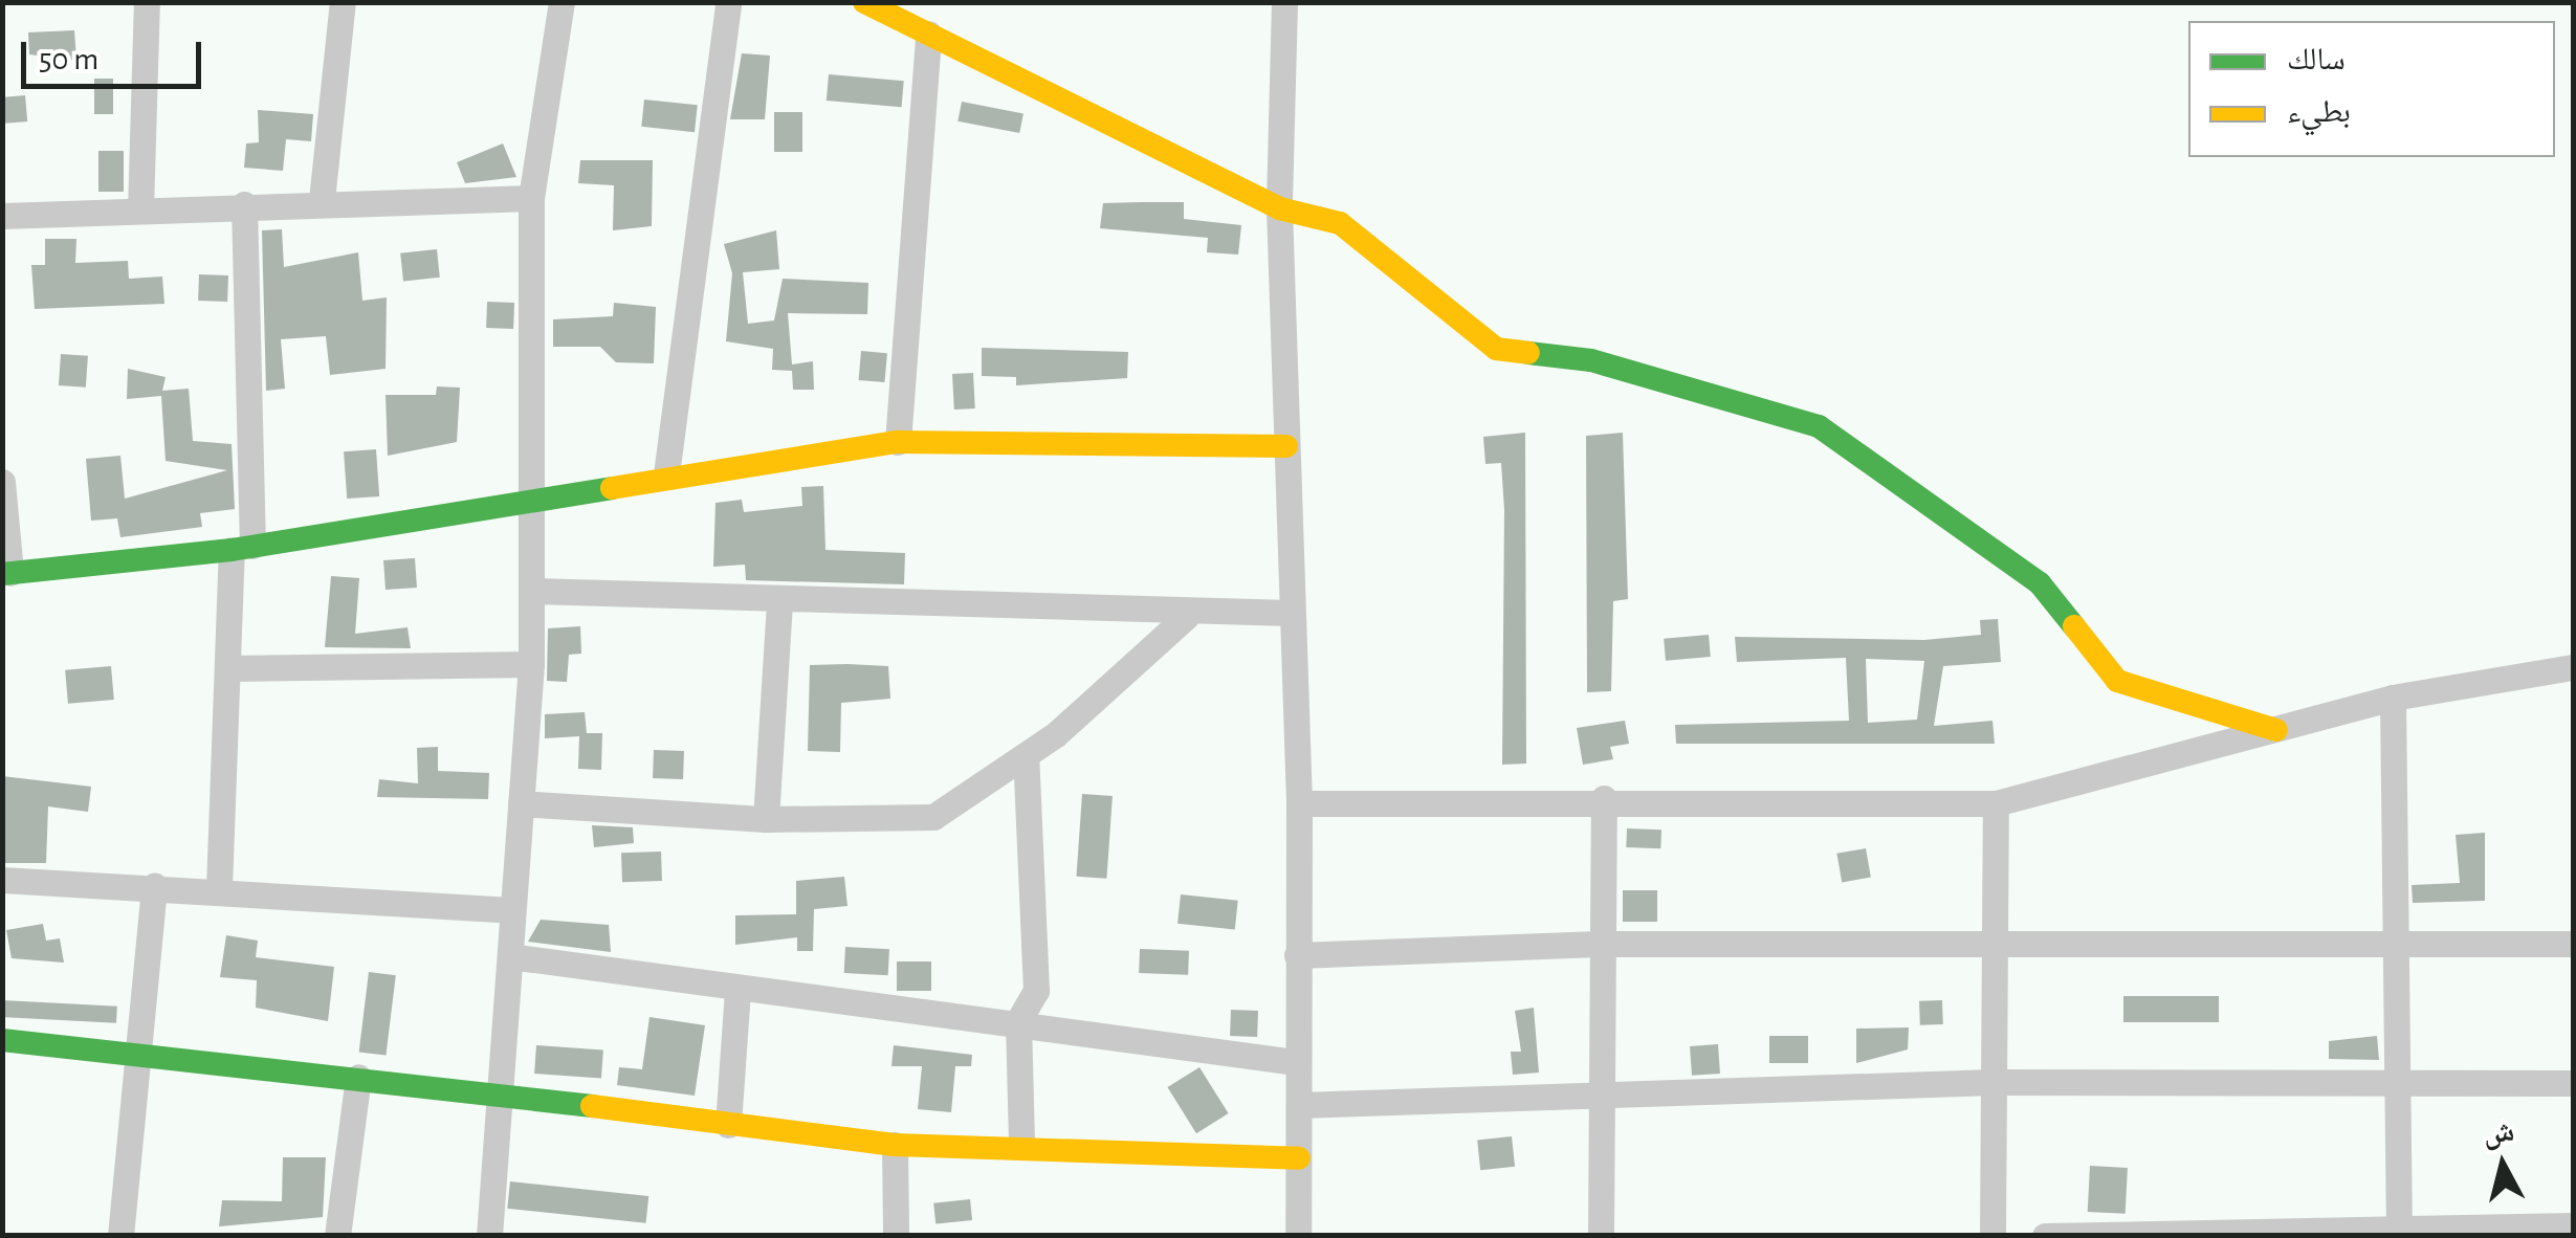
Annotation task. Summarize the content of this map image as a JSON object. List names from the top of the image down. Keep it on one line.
{"legend":["سالك","بطيء"],"scale_bar":"50 m","north":"top"}
